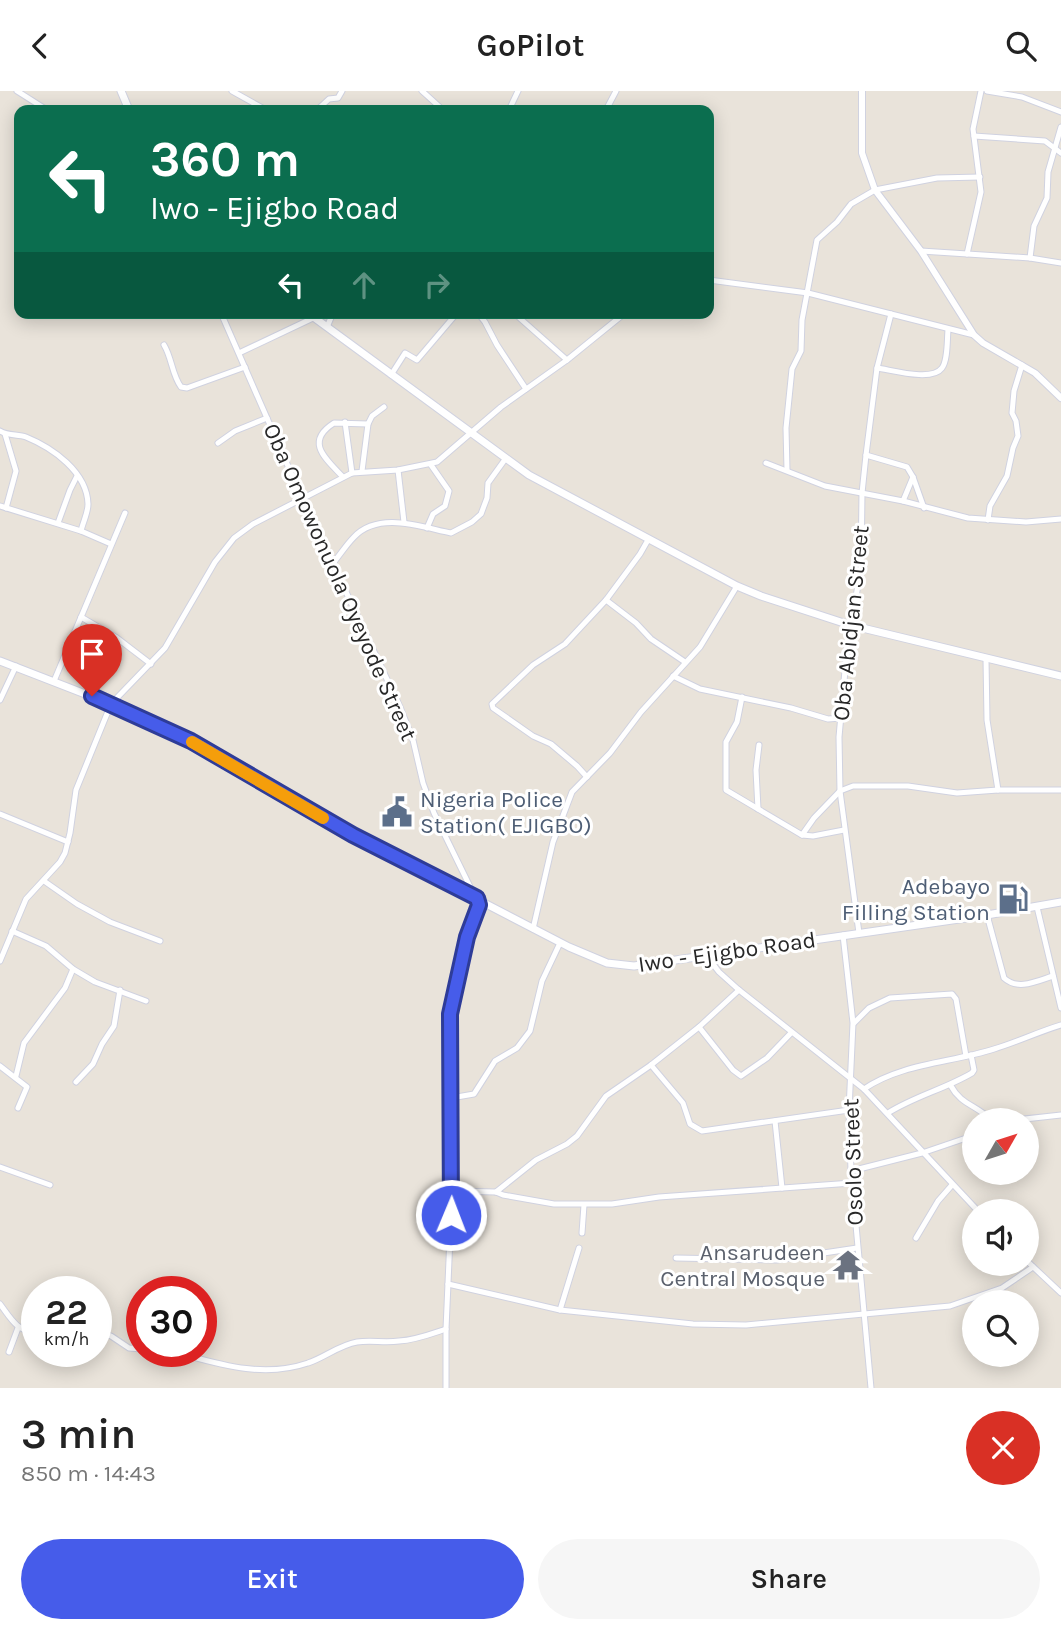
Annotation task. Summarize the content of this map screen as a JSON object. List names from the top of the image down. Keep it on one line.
{"streets":{"main road":["Iwo - Ejigbo Road"],"street":["Oba Omowonuola Oyeyode Street","Oba Abidjan Street","Osolo Street"]},"crossings":[["Oba Omowonuola Oyeyode Street","Iwo - Ejigbo Road"],["Oba Abidjan Street","Iwo - Ejigbo Road"],["Iwo - Ejigbo Road","Osolo Street"]],"places":{"public building":["Nigeria Police Station( EJIGBO)"],"fuel station":["Adebayo Filling Station"],"temple":["Ansarudeen Central Mosque"]},"north":"top right","page":{"header":"GoPilot","turn":["360 m","Iwo - Ejigbo Road"],"speed":"22 km/h","limit":"30","heading":["3 min","850 m · 14:43"],"buttons":["Exit","Share"]}}
